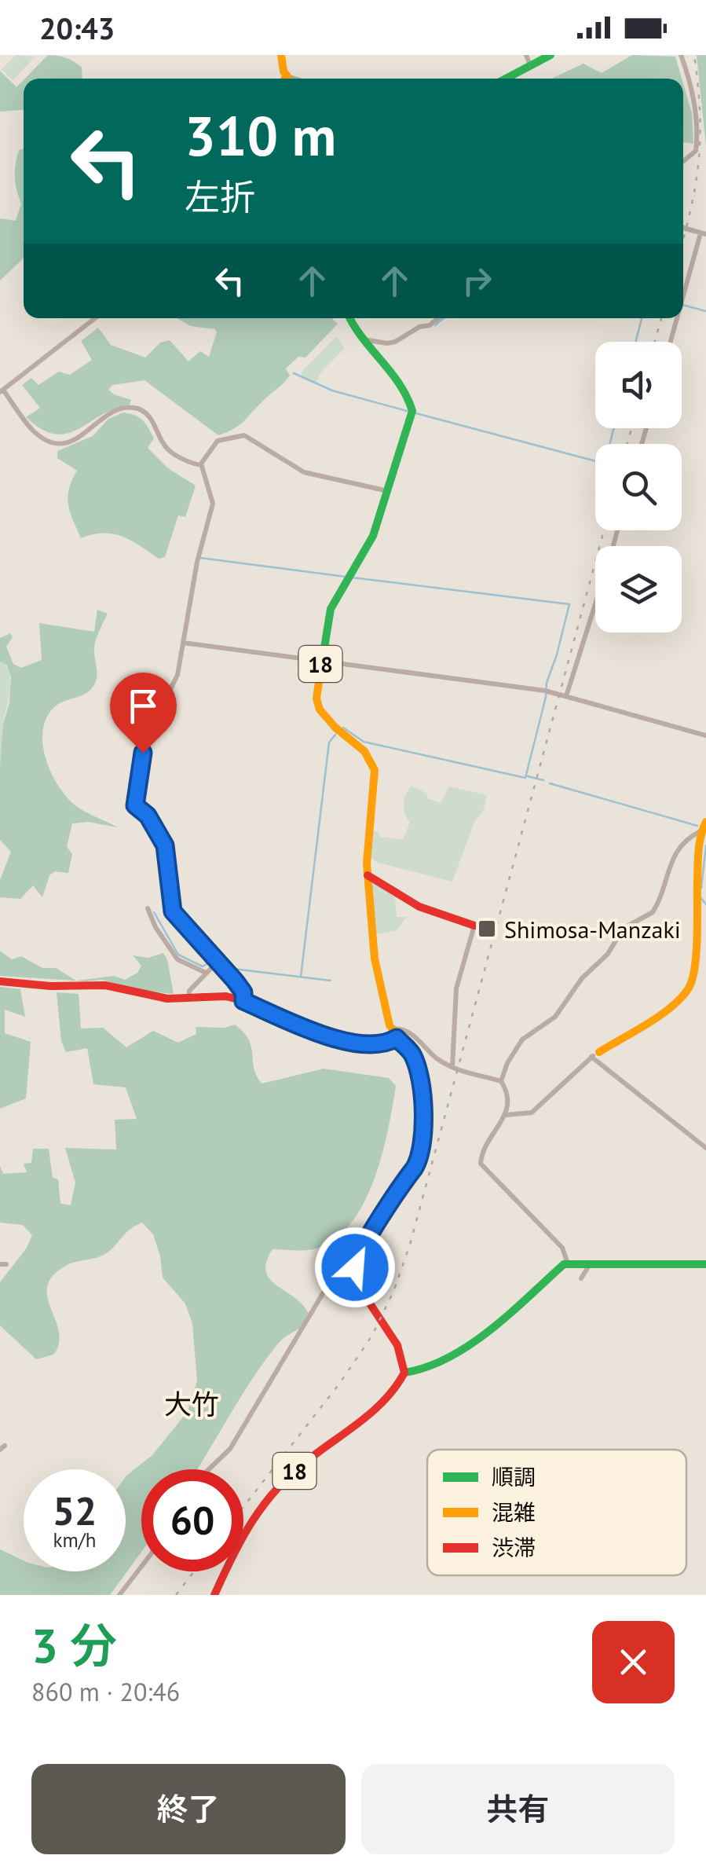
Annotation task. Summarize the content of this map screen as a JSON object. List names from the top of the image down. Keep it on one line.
{"streets":{"main road":["18"]},"districts":["大竹"],"places":{"transit":["Shimosa-Manzaki"]},"legend":["順調","混雑","渋滞"],"page":{"status":"20:43","turn":["310 m","左折"],"speed":"52 km/h","limit":"60","heading":["3 分","860 m · 20:46"],"buttons":["終了","共有"]}}
